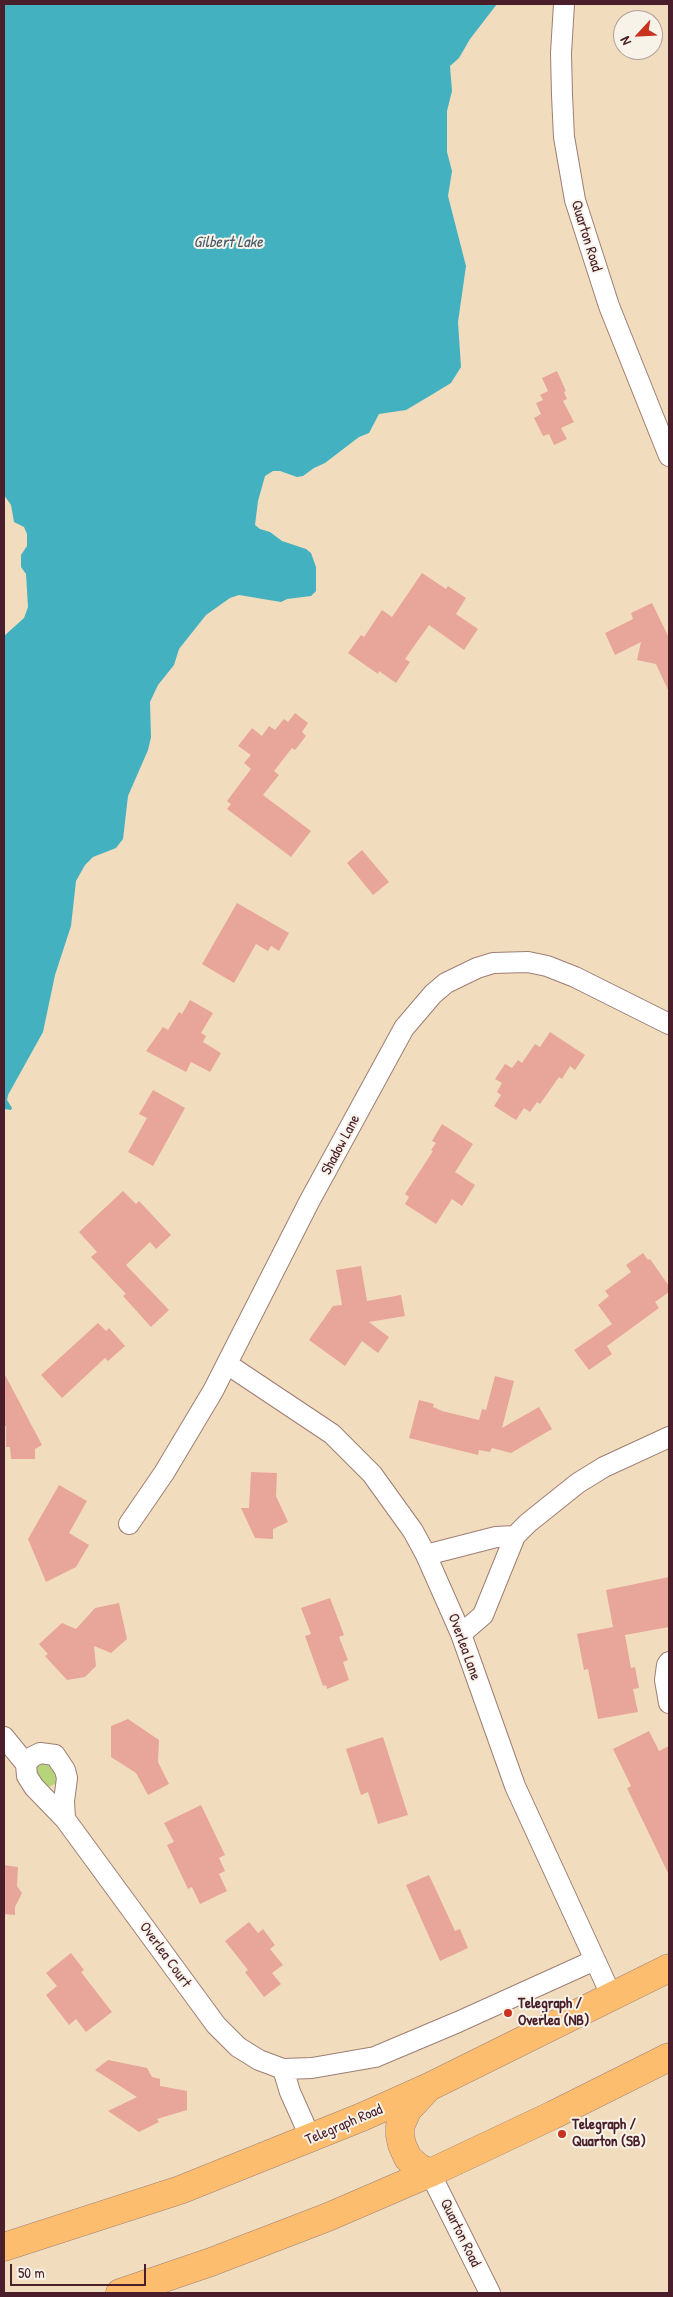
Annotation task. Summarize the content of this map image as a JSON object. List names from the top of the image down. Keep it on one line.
{"streets":{"highway":["Telegraph Road"],"street":["Quarton Road","Shadow Lane","Overlea Lane","Overlea Court"]},"crossings":[["Shadow Lane","Overlea Lane"],["Overlea Lane","Overlea Court"],["Overlea Lane","Telegraph Road"]],"water":["Gilbert Lake"],"places":["Telegraph / Overlea (NB)","Telegraph / Quarton (SB)"],"scale_bar":"50 m","north":"bottom left"}
